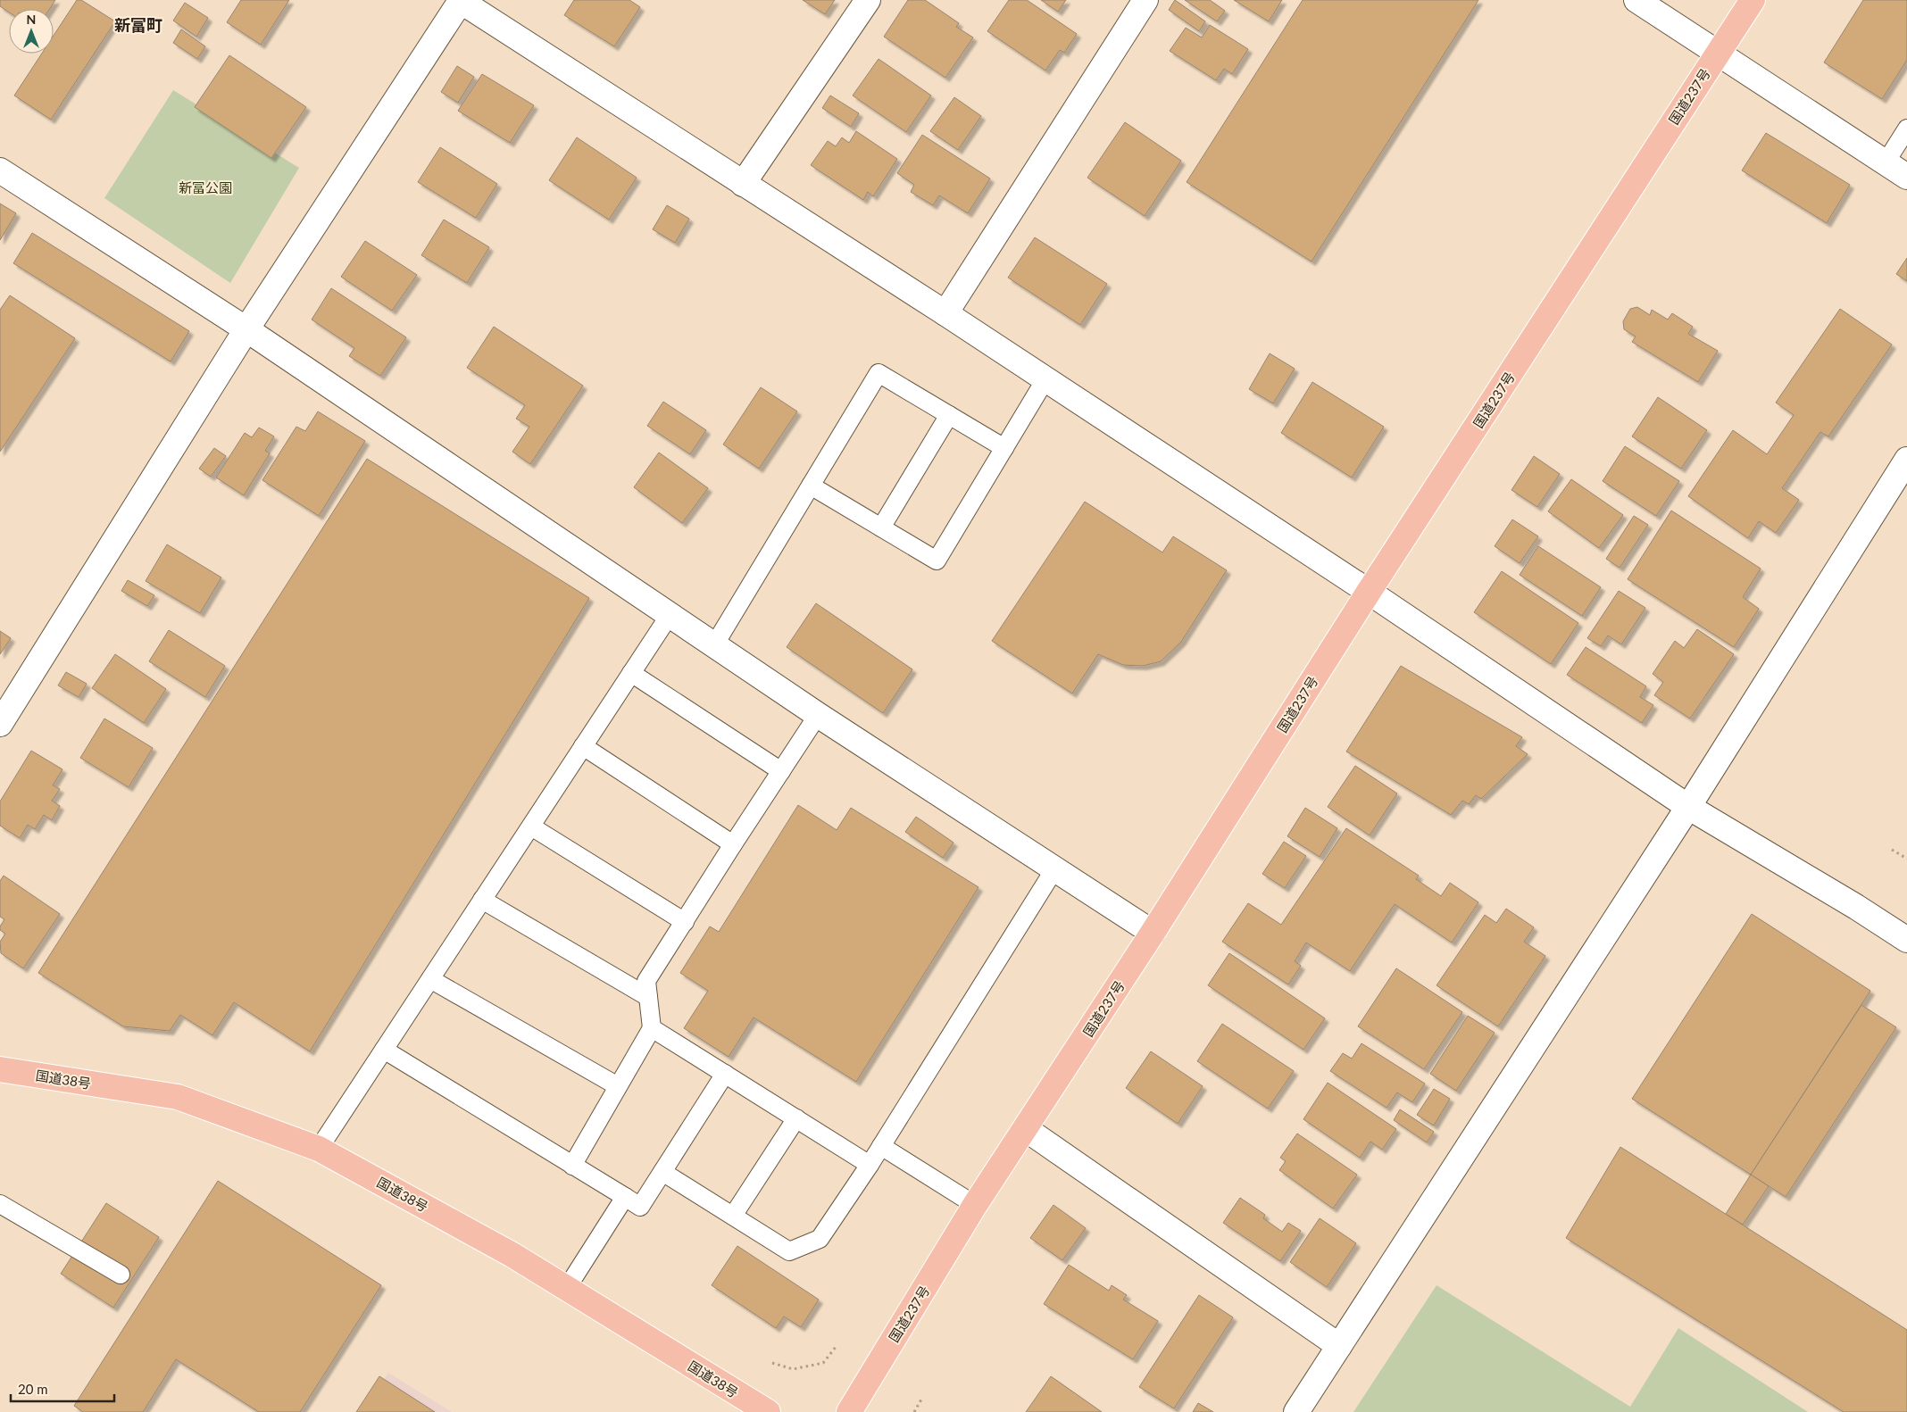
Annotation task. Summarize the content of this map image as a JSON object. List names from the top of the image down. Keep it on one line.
{"streets":{"highway":["国道237号","国道38号"]},"districts":["新富町"],"parks":["新冨公園"],"scale_bar":"20 m","north":"top"}
